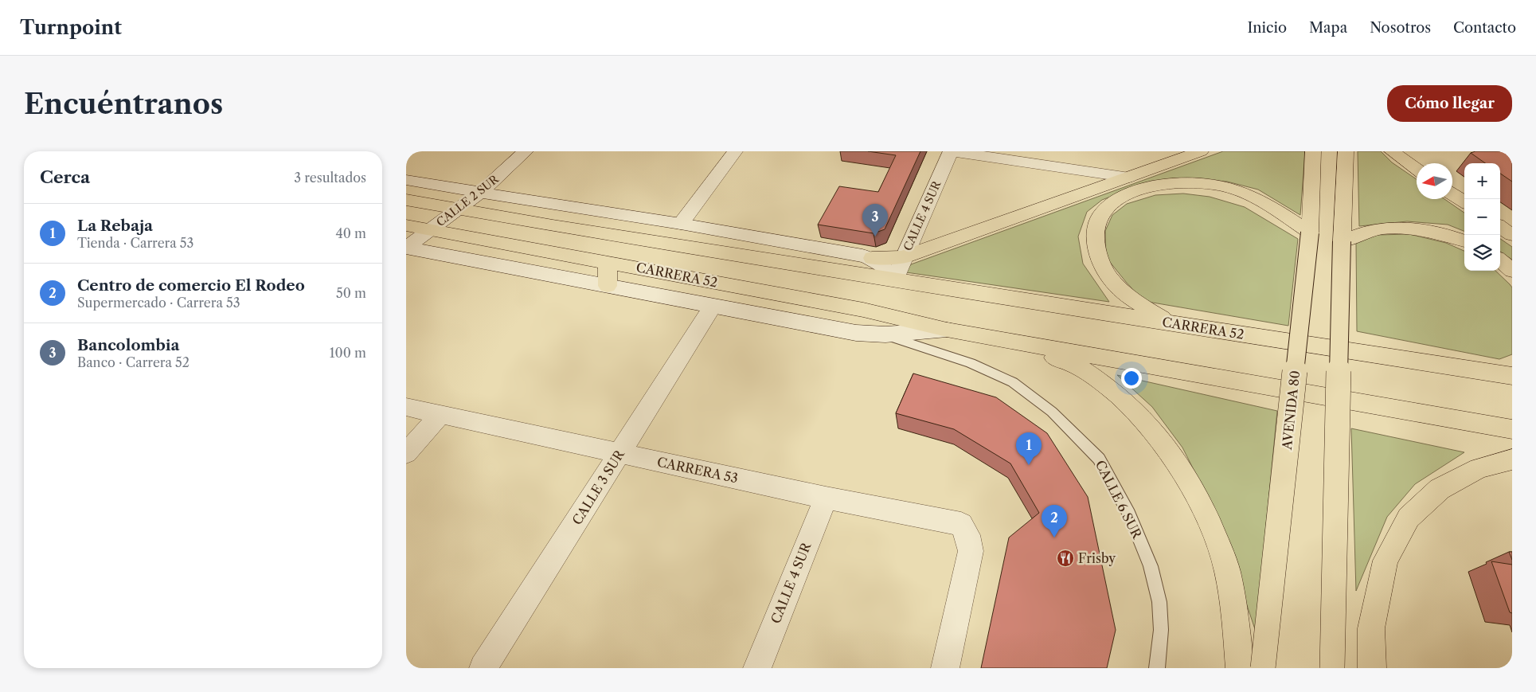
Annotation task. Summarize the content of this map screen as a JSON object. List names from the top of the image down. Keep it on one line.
{"streets":{"main road":["CARRERA 52","AVENIDA 80"],"street":["CALLE 2 SUR","CALLE 4 SUR","CARRERA 53","CALLE 3 SUR"],"lane":["CALLE 6 SUR"]},"crossings":[["CALLE 2 SUR","CARRERA 52"],["CALLE 4 SUR","CARRERA 52"],["CALLE 4 SUR","CARRERA 53"],["CARRERA 52","CALLE 3 SUR"],["CARRERA 52","CALLE 6 SUR"],["CARRERA 53","CALLE 3 SUR"]],"places":{"restaurant":["Frisby"]},"north":"left","page":{"header":"Turnpoint","nav":["Inicio","Mapa","Nosotros","Contacto"],"buttons":"Cómo llegar","title":"Encuéntranos","heading":["Cerca","3 resultados"],"map_buttons":["+","−"],"list":[{"mark":"1","name":"La Rebaja","note":"Tienda · Carrera 53","value":"40 m"},{"mark":"2","name":"Centro de comercio El Rodeo","note":"Supermercado · Carrera 53","value":"50 m"},{"mark":"3","name":"Bancolombia","note":"Banco · Carrera 52","value":"100 m"}],"pins":["3","1","2"]}}
